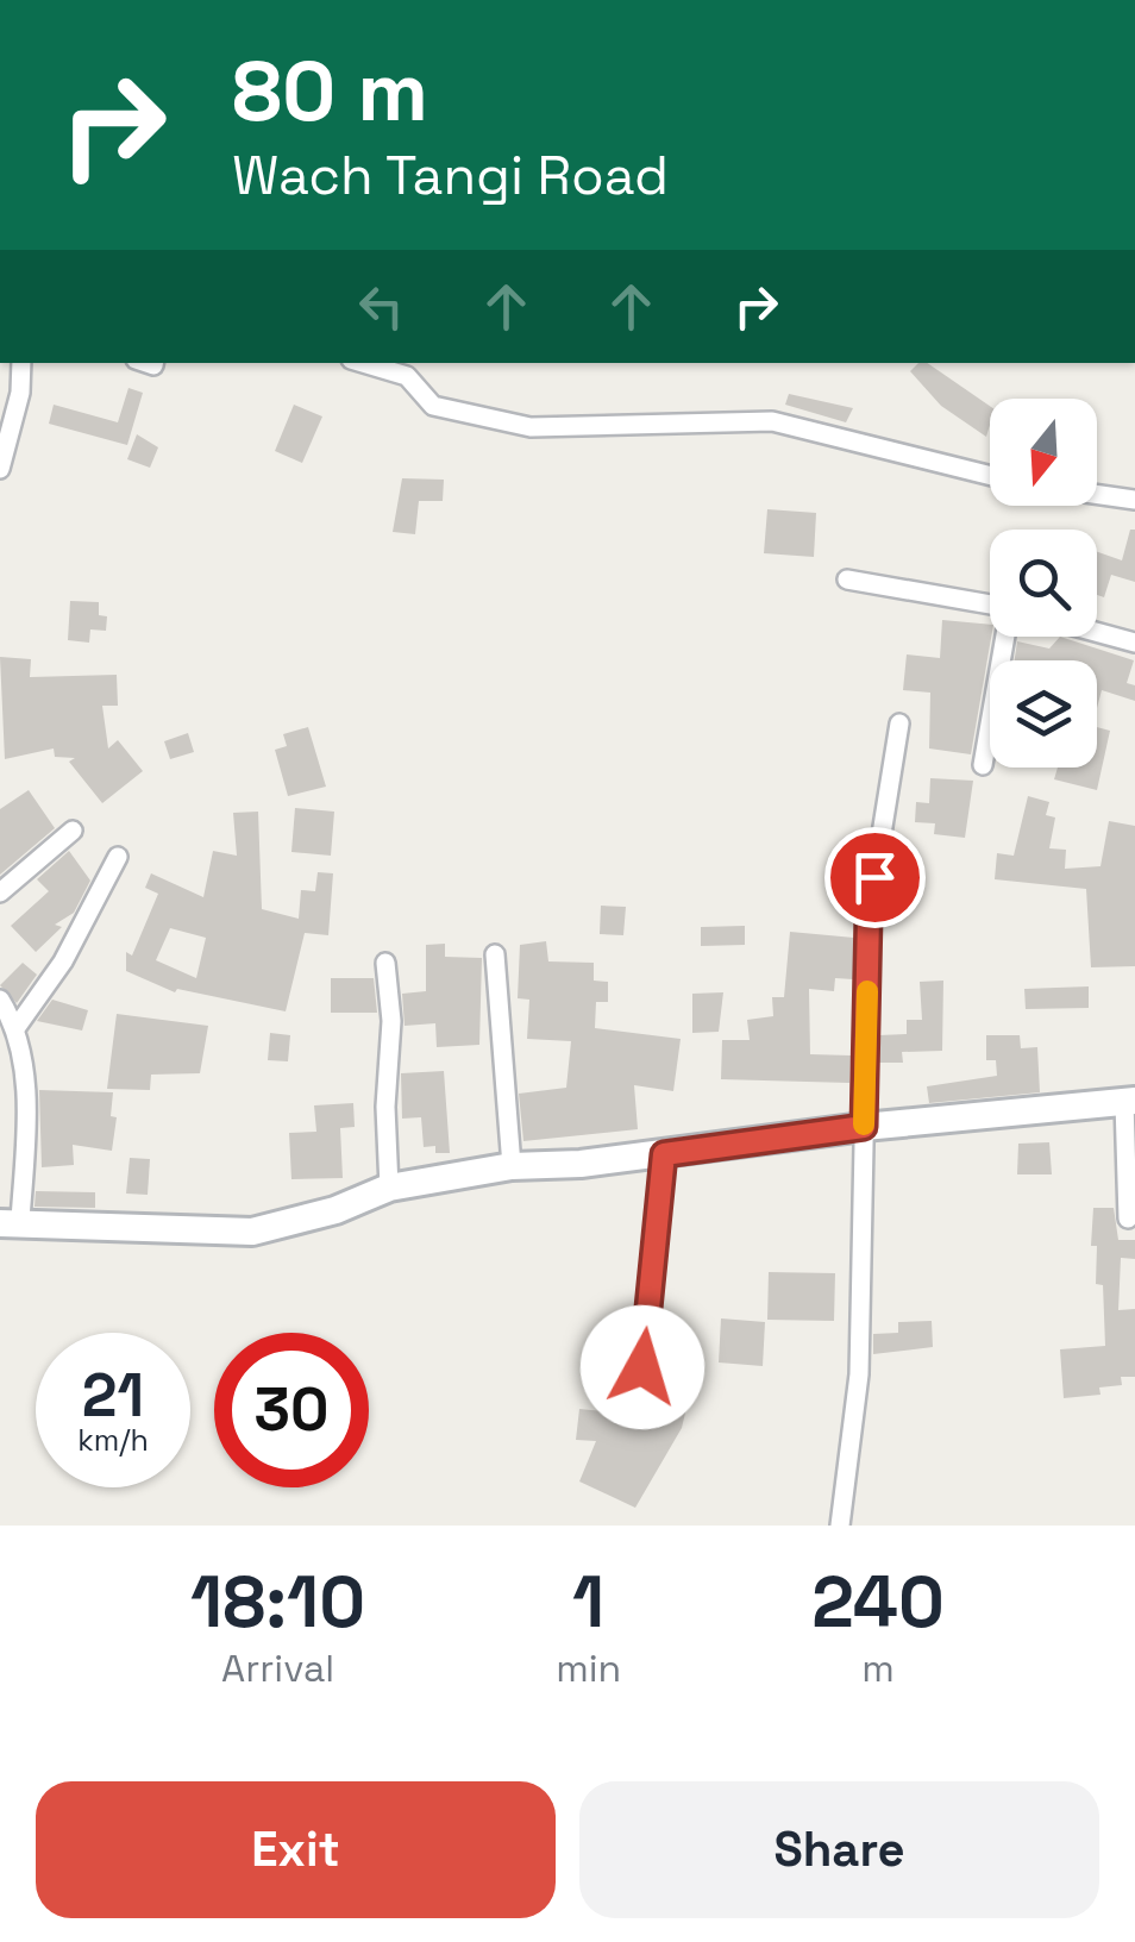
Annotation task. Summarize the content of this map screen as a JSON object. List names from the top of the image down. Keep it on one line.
{"north":"bottom","page":{"turn":["80 m","Wach Tangi Road"],"speed":"21 km/h","limit":"30","eta":["18:10","Arrival","1","min","240","m"],"buttons":["Exit","Share"]}}
